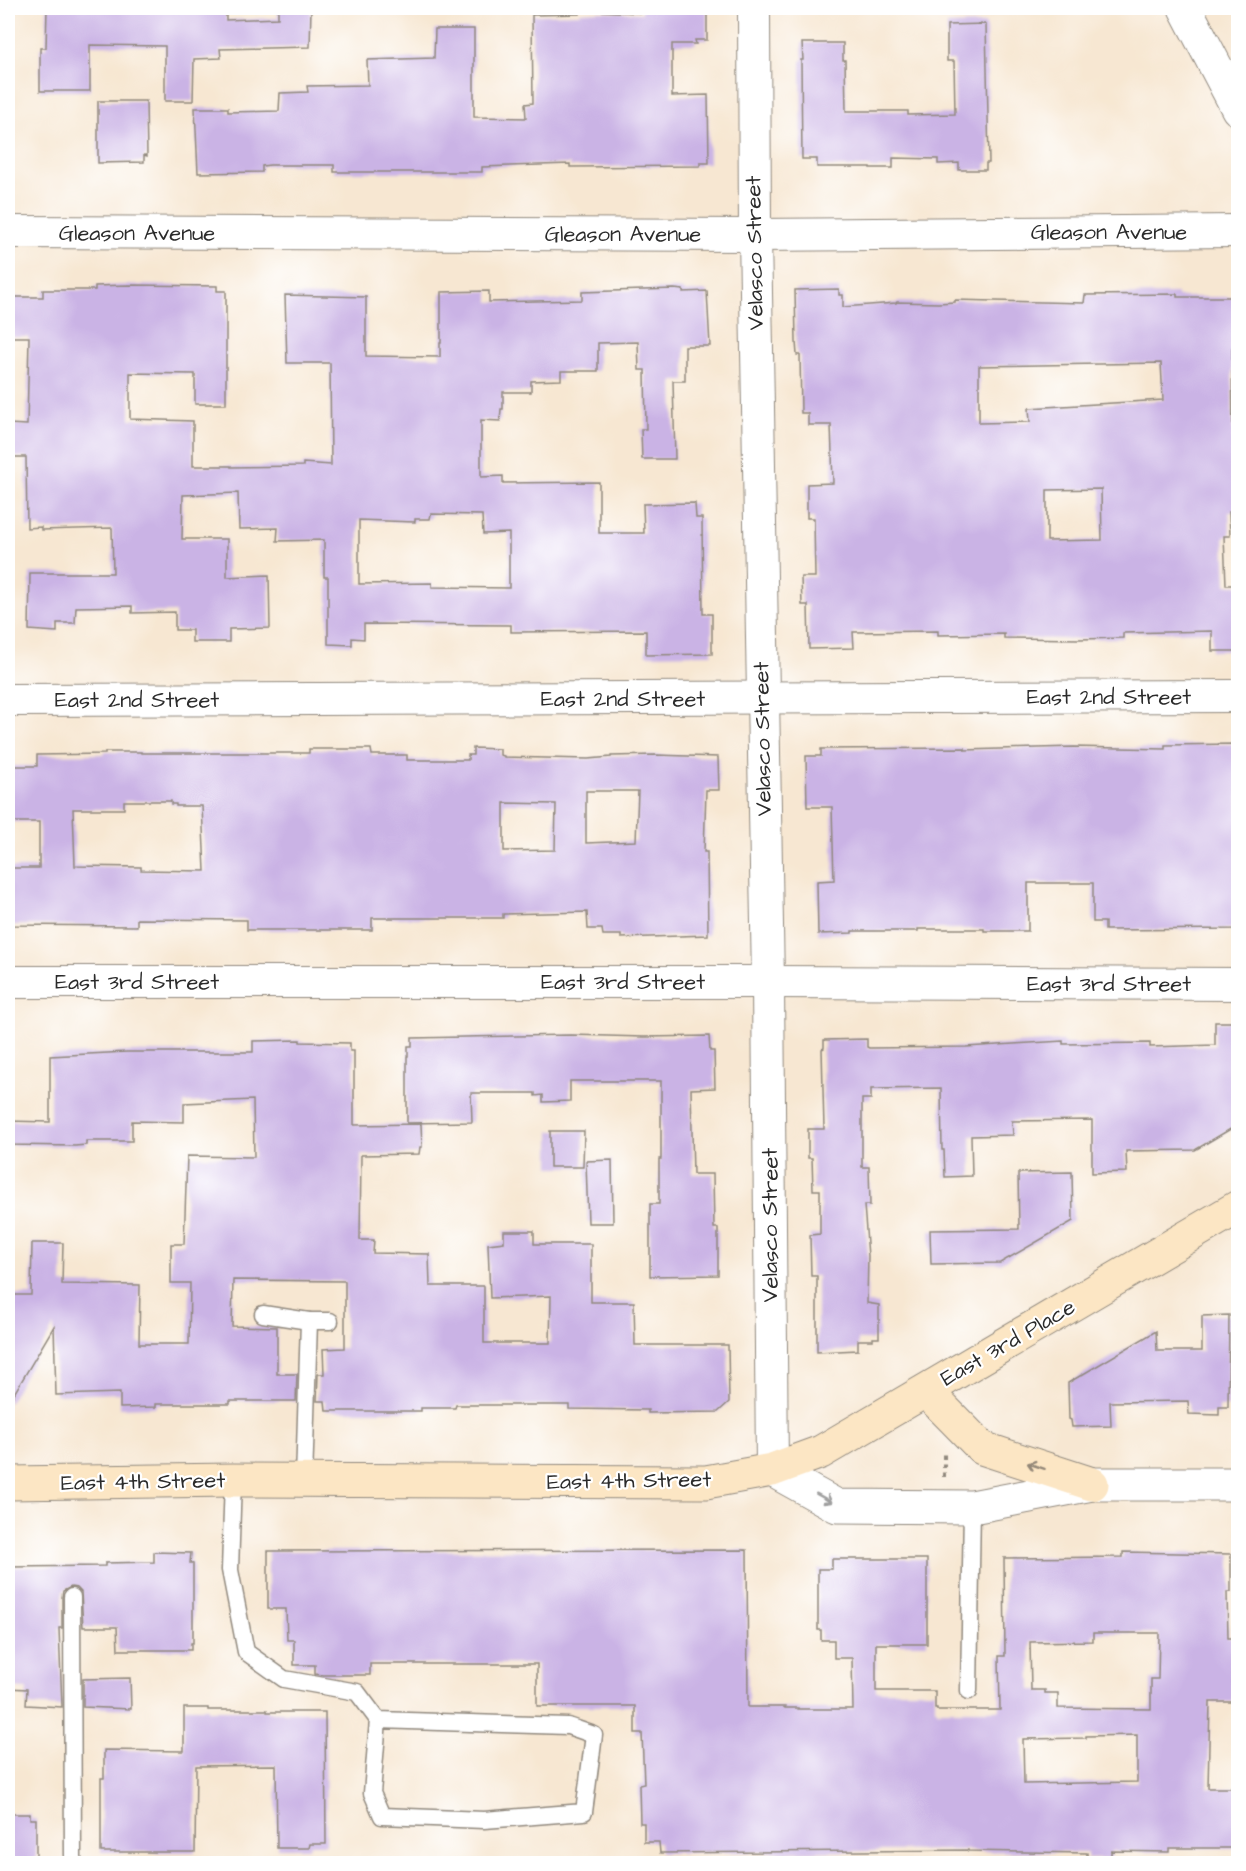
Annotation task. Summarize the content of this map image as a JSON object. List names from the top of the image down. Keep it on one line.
{"streets":{"main road":["East 3rd Place","East 4th Street"],"street":["Gleason Avenue","Velasco Street","East 2nd Street","East 3rd Street"]},"crossings":[["Gleason Avenue","Velasco Street"],["Velasco Street","East 2nd Street"],["Velasco Street","East 3rd Street"],["Velasco Street","East 3rd Place"],["Velasco Street","East 4th Street"],["East 3rd Place","East 4th Street"]]}
